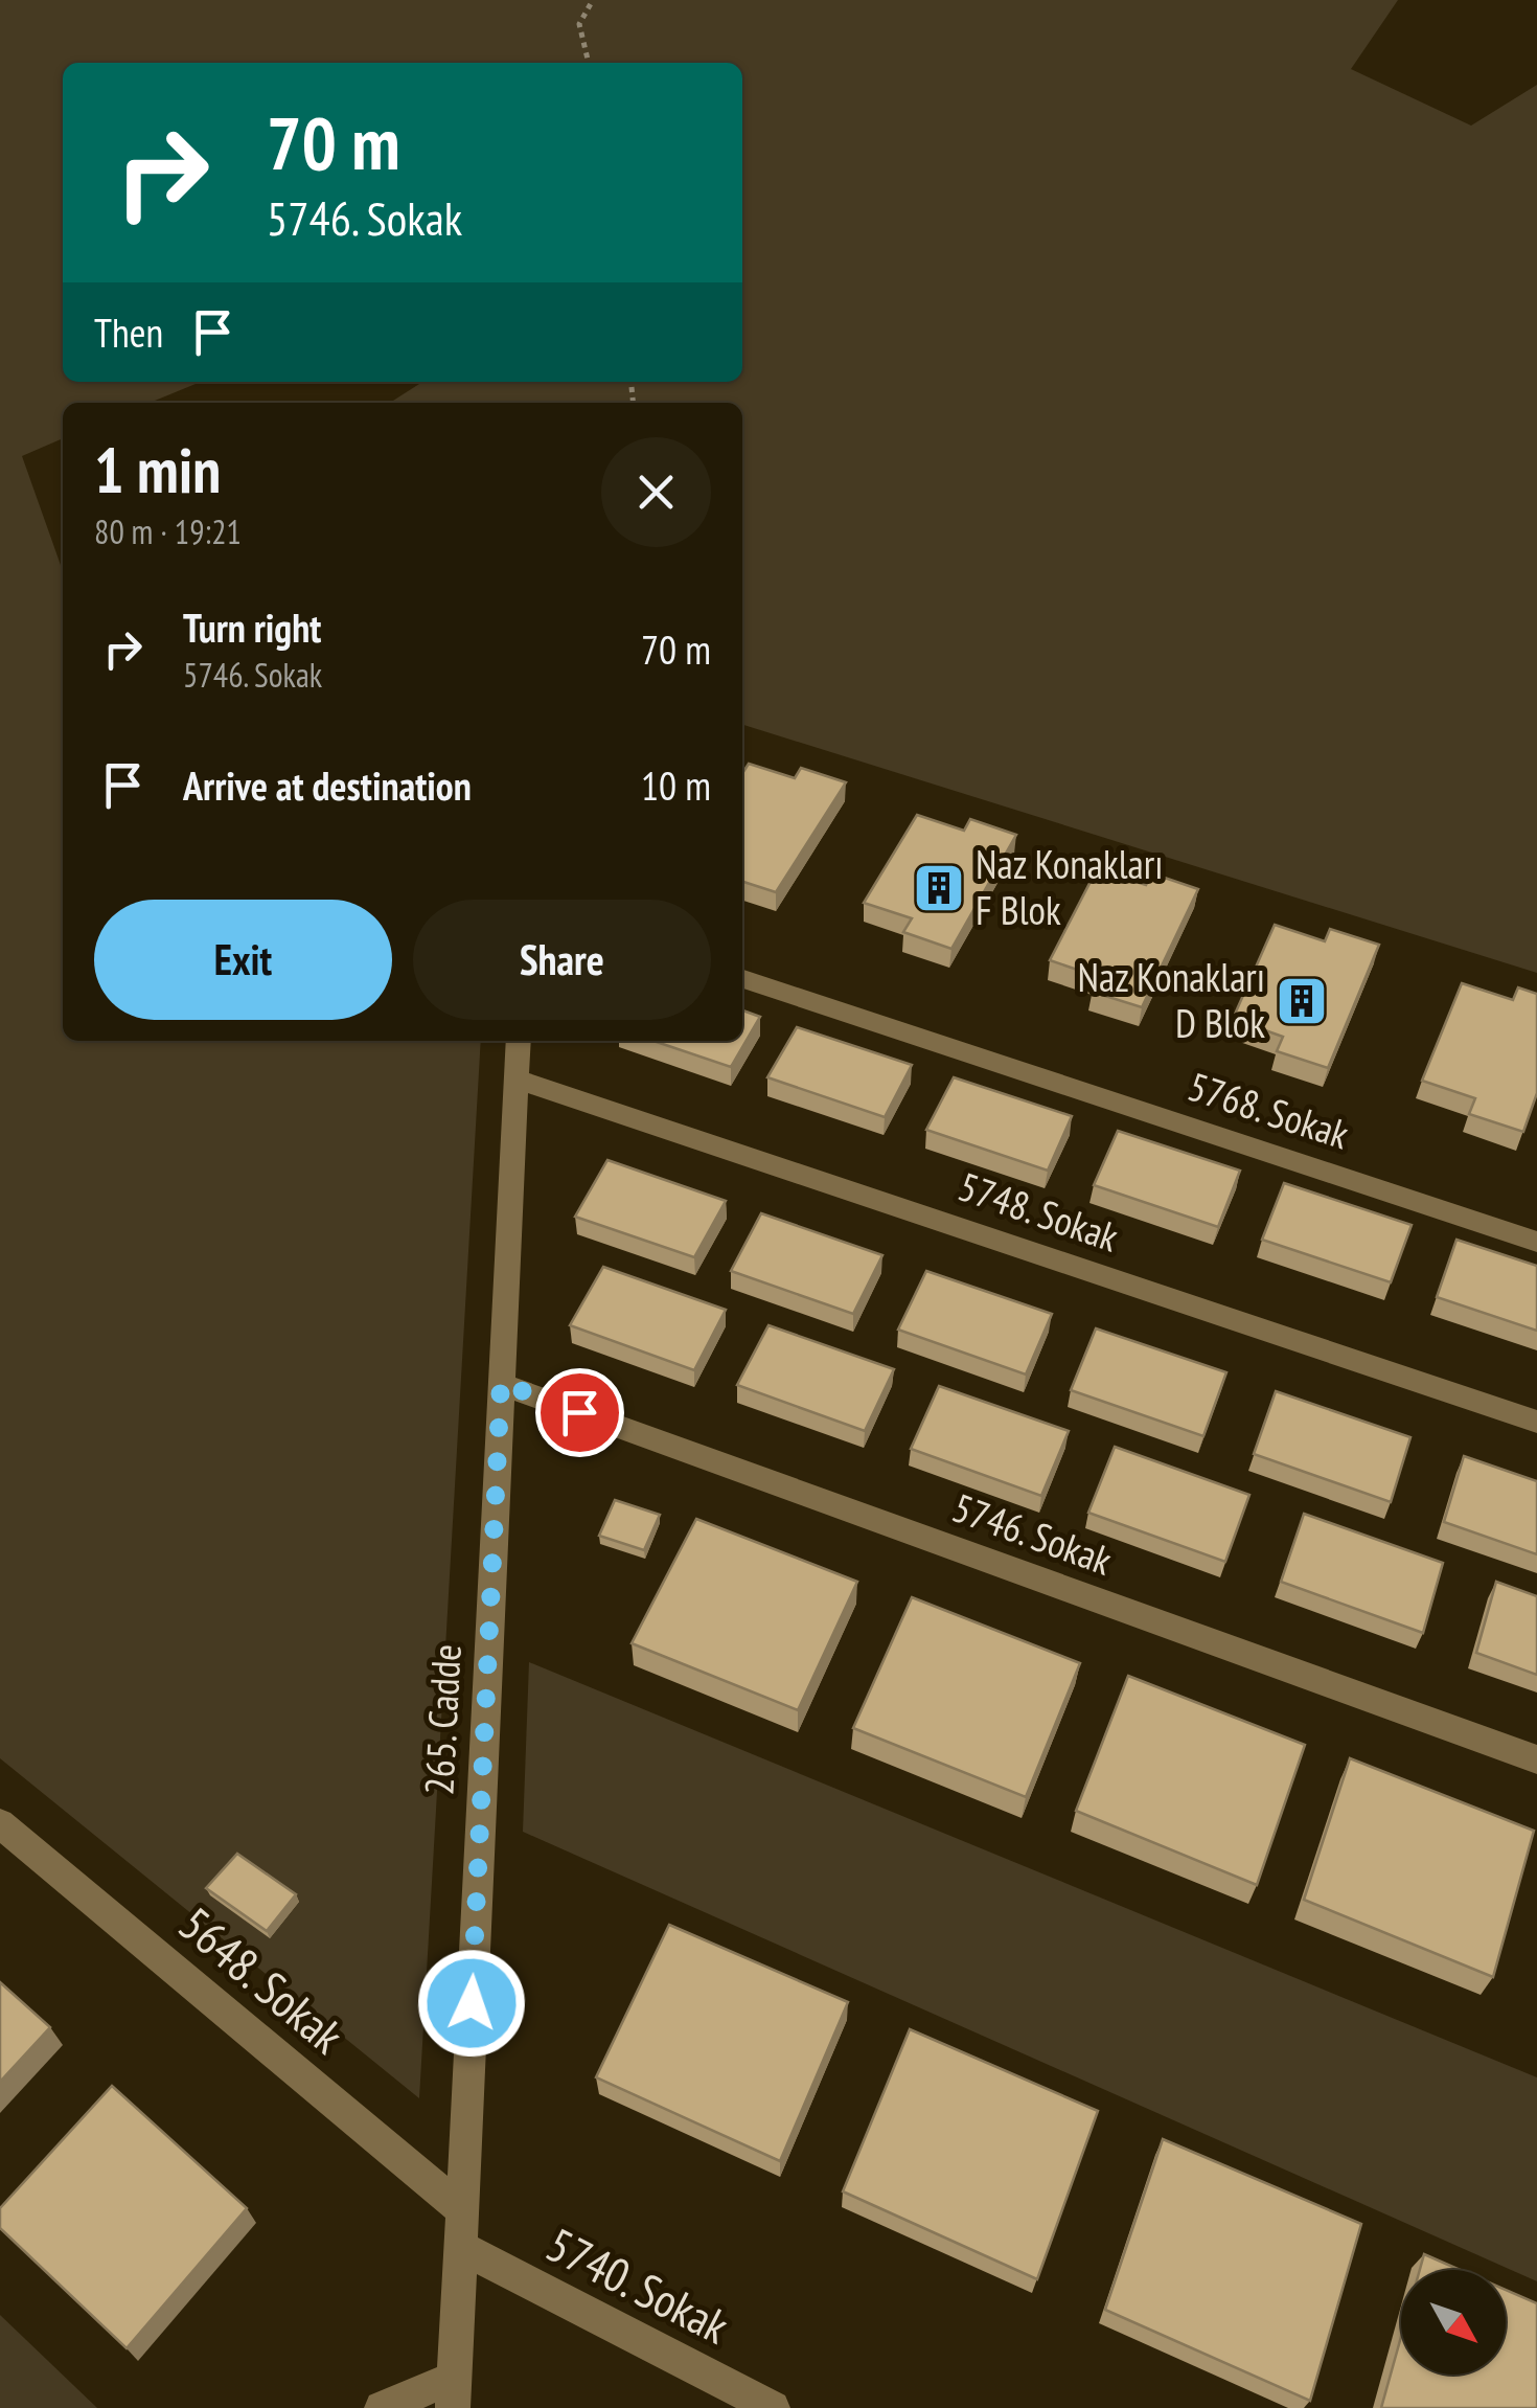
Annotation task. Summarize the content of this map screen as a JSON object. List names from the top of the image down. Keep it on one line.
{"streets":{"street":["5768. Sokak","5748. Sokak","5746. Sokak","265. Cadde","5648. Sokak","5740. Sokak"]},"crossings":[["5748. Sokak","265. Cadde"],["5746. Sokak","265. Cadde"],["265. Cadde","5648. Sokak"],["265. Cadde","5740. Sokak"]],"places":{"building":["Naz Konakları F Blok","Naz Konakları D Blok"]},"north":"bottom right","page":{"turn":["70 m","5746. Sokak"],"then":"Then","heading":["1 min","80 m · 19:21"],"list":[{"name":"Turn right","note":"5746. Sokak","value":"70 m"},{"name":"Arrive at destination","value":"10 m"}],"buttons":["Exit","Share"]}}
